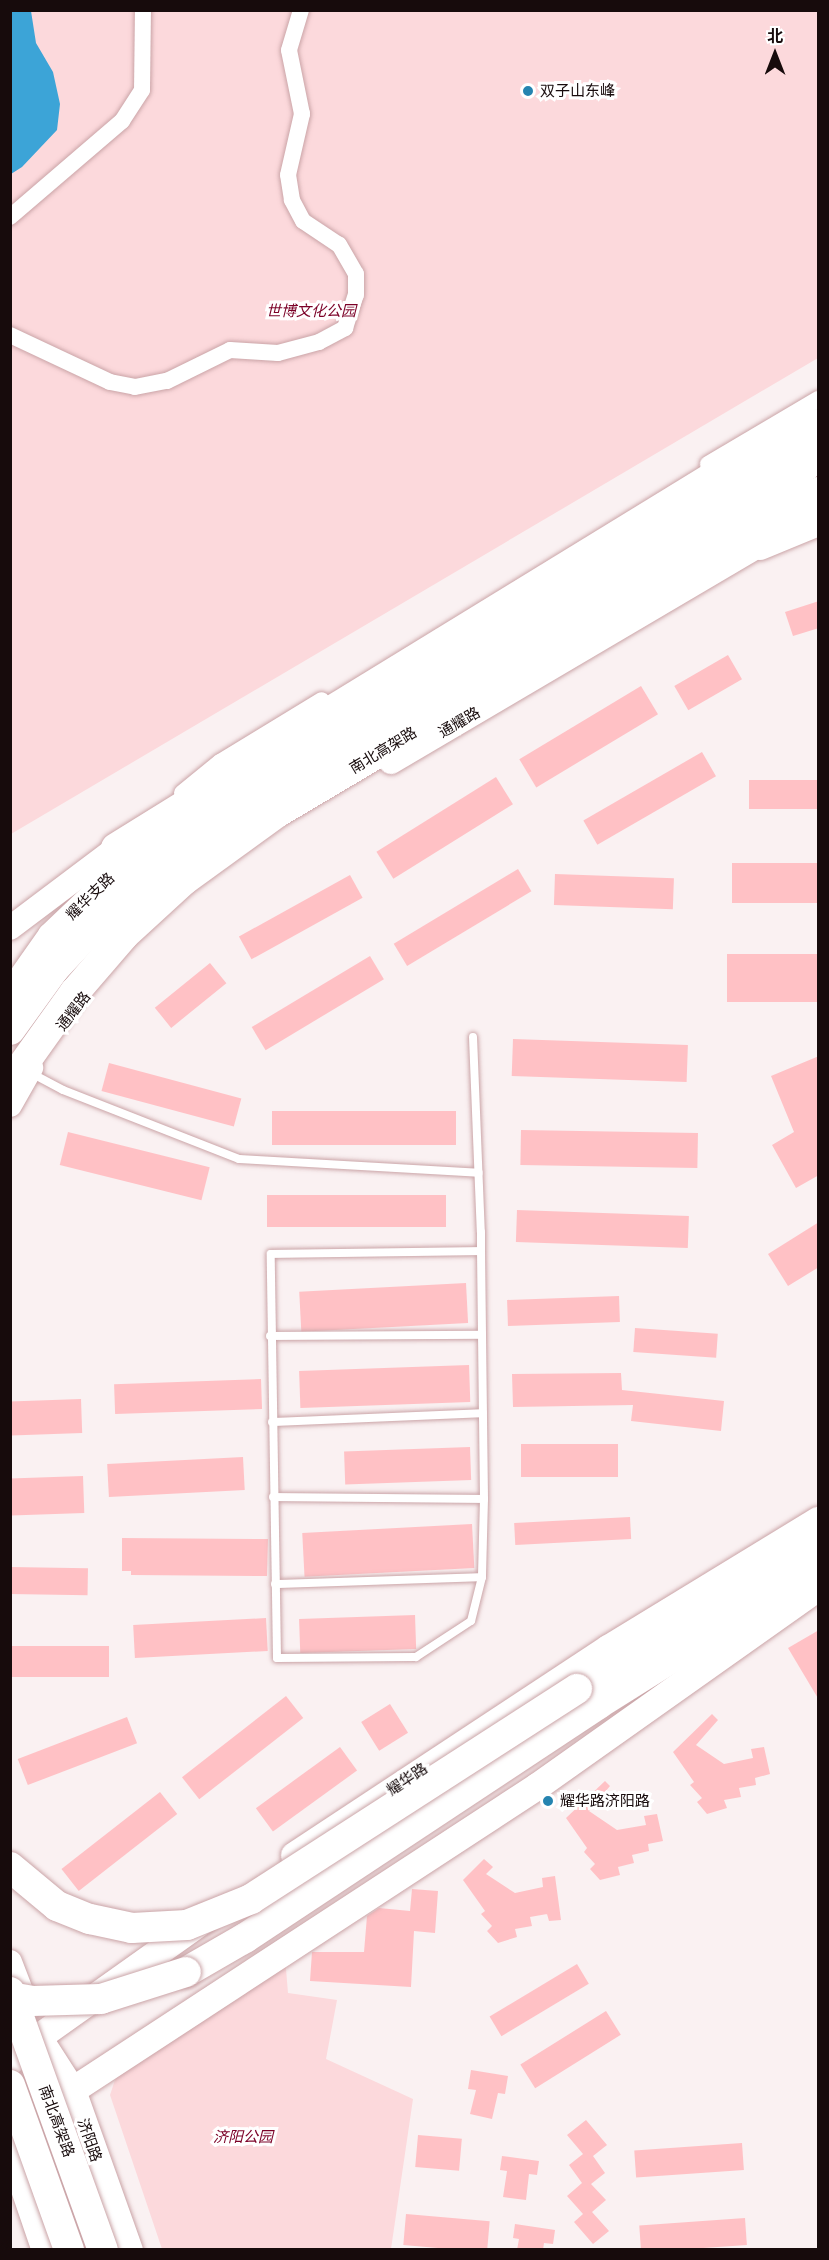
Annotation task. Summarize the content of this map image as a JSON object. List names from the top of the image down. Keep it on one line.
{"streets":{"highway":["南北高架路"],"main road":["耀华路","济阳路"],"street":["通耀路","耀华支路"]},"crossings":[["通耀路","南北高架路"],["耀华路","济阳路"]],"parks":["世博文化公园","济阳公园"],"places":["双子山东峰","耀华路济阳路"],"north":"top"}
